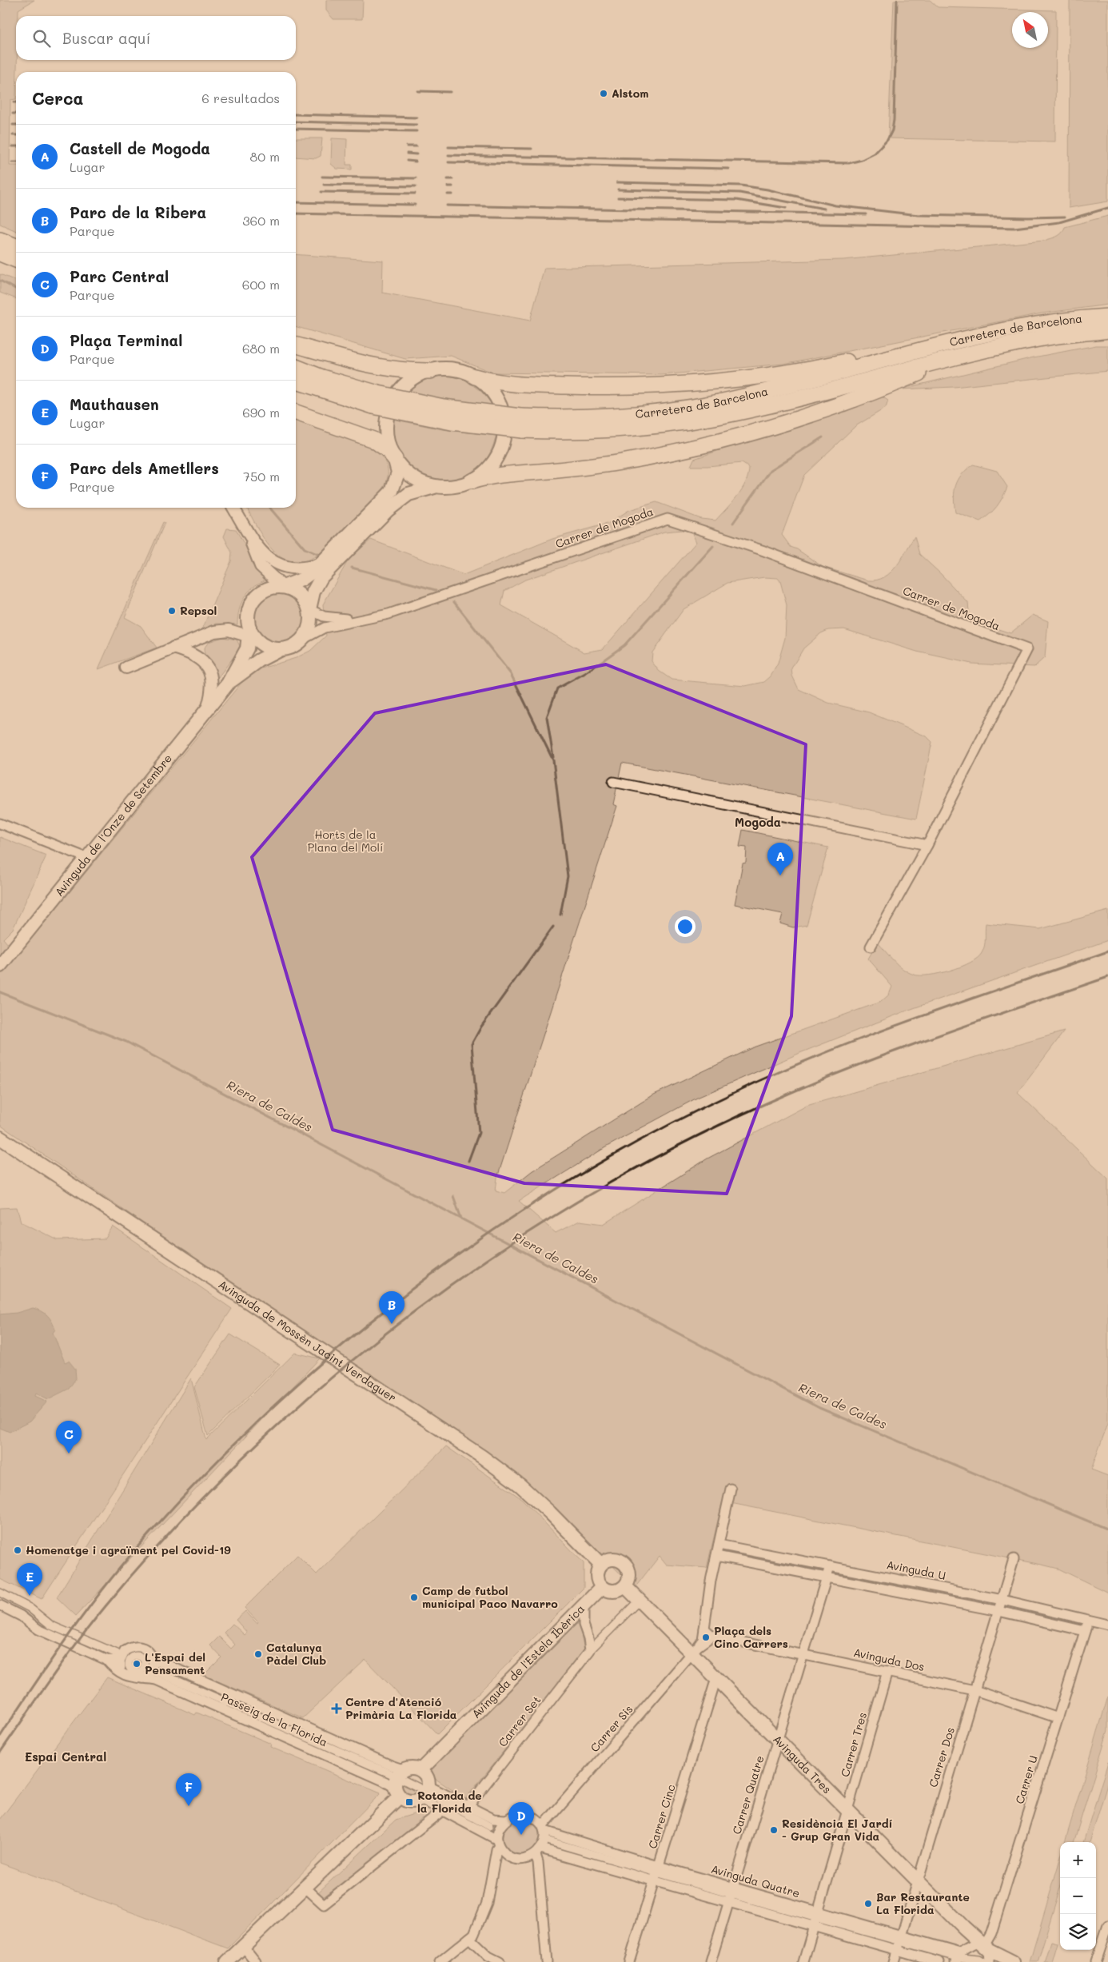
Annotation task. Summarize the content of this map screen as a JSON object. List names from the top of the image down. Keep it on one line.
{"streets":{"highway":["Carretera de Barcelona"],"main road":["Avinguda de l'Onze de Setembre","Avinguda de Mossèn Jacint Verdaguer","Avinguda de l'Estela Ibèrica","Avinguda Tres"],"street":["Carrer de Mogoda","Avinguda U","Avinguda Dos","Passeig de la Florida","Carrer Set","Carrer Sis","Carrer Tres","Carrer Dos","Carrer U","Carrer Quatre","Carrer Cinc","Avinguda Quatre"]},"crossings":[["Carrer de Mogoda","Avinguda de l'Onze de Setembre"],["Avinguda de Mossèn Jacint Verdaguer","Avinguda de l'Estela Ibèrica"],["Avinguda de Mossèn Jacint Verdaguer","Avinguda Tres"],["Avinguda U","Carrer Dos"],["Avinguda U","Carrer U"],["Avinguda U","Carrer Quatre"],["Avinguda Dos","Carrer Tres"],["Avinguda Dos","Carrer Dos"],["Avinguda Dos","Carrer U"],["Avinguda Dos","Carrer Quatre"],["Avinguda de l'Estela Ibèrica","Avinguda Tres"],["Carrer Set","Avinguda Tres"],["Carrer Sis","Avinguda Tres"],["Carrer Sis","Avinguda Quatre"],["Carrer Tres","Avinguda Tres"],["Carrer Tres","Avinguda Quatre"],["Carrer Dos","Avinguda Tres"],["Carrer Dos","Avinguda Quatre"],["Avinguda Tres","Carrer U"],["Avinguda Tres","Carrer Quatre"],["Avinguda Tres","Carrer Cinc"],["Carrer Quatre","Avinguda Quatre"],["Carrer Cinc","Avinguda Quatre"]],"districts":["Mogoda","Espai Central"],"water":["Riera de Caldes"],"parks":["Horts de la Plana del Molí"],"places":{"other":["Alstom","Repsol","Homenatge i agraïment pel Covid-19","Camp de futbol municipal Paco Navarro","Plaça dels Cinc Carrers","Catalunya Pàdel Club","L'Espai del Pensament","Residència El Jardí - Grup Gran Vida","Bar Restaurante La Florida"],"health":["Centre d'Atenció Primària La Florida"],"transit":["Rotonda de la Florida"]},"north":"top left","page":{"search":"Buscar aquí","heading":["Cerca","6 resultados"],"list":[{"mark":"A","name":"Castell de Mogoda","note":"Lugar","value":"80 m"},{"mark":"B","name":"Parc de la Ribera","note":"Parque","value":"360 m"},{"mark":"C","name":"Parc Central","note":"Parque","value":"600 m"},{"mark":"D","name":"Plaça Terminal","note":"Parque","value":"680 m"},{"mark":"E","name":"Mauthausen","note":"Lugar","value":"690 m"},{"mark":"F","name":"Parc dels Ametllers","note":"Parque","value":"750 m"}],"pins":["A","B","C","E","F","D"],"map_buttons":["+","−"]}}
